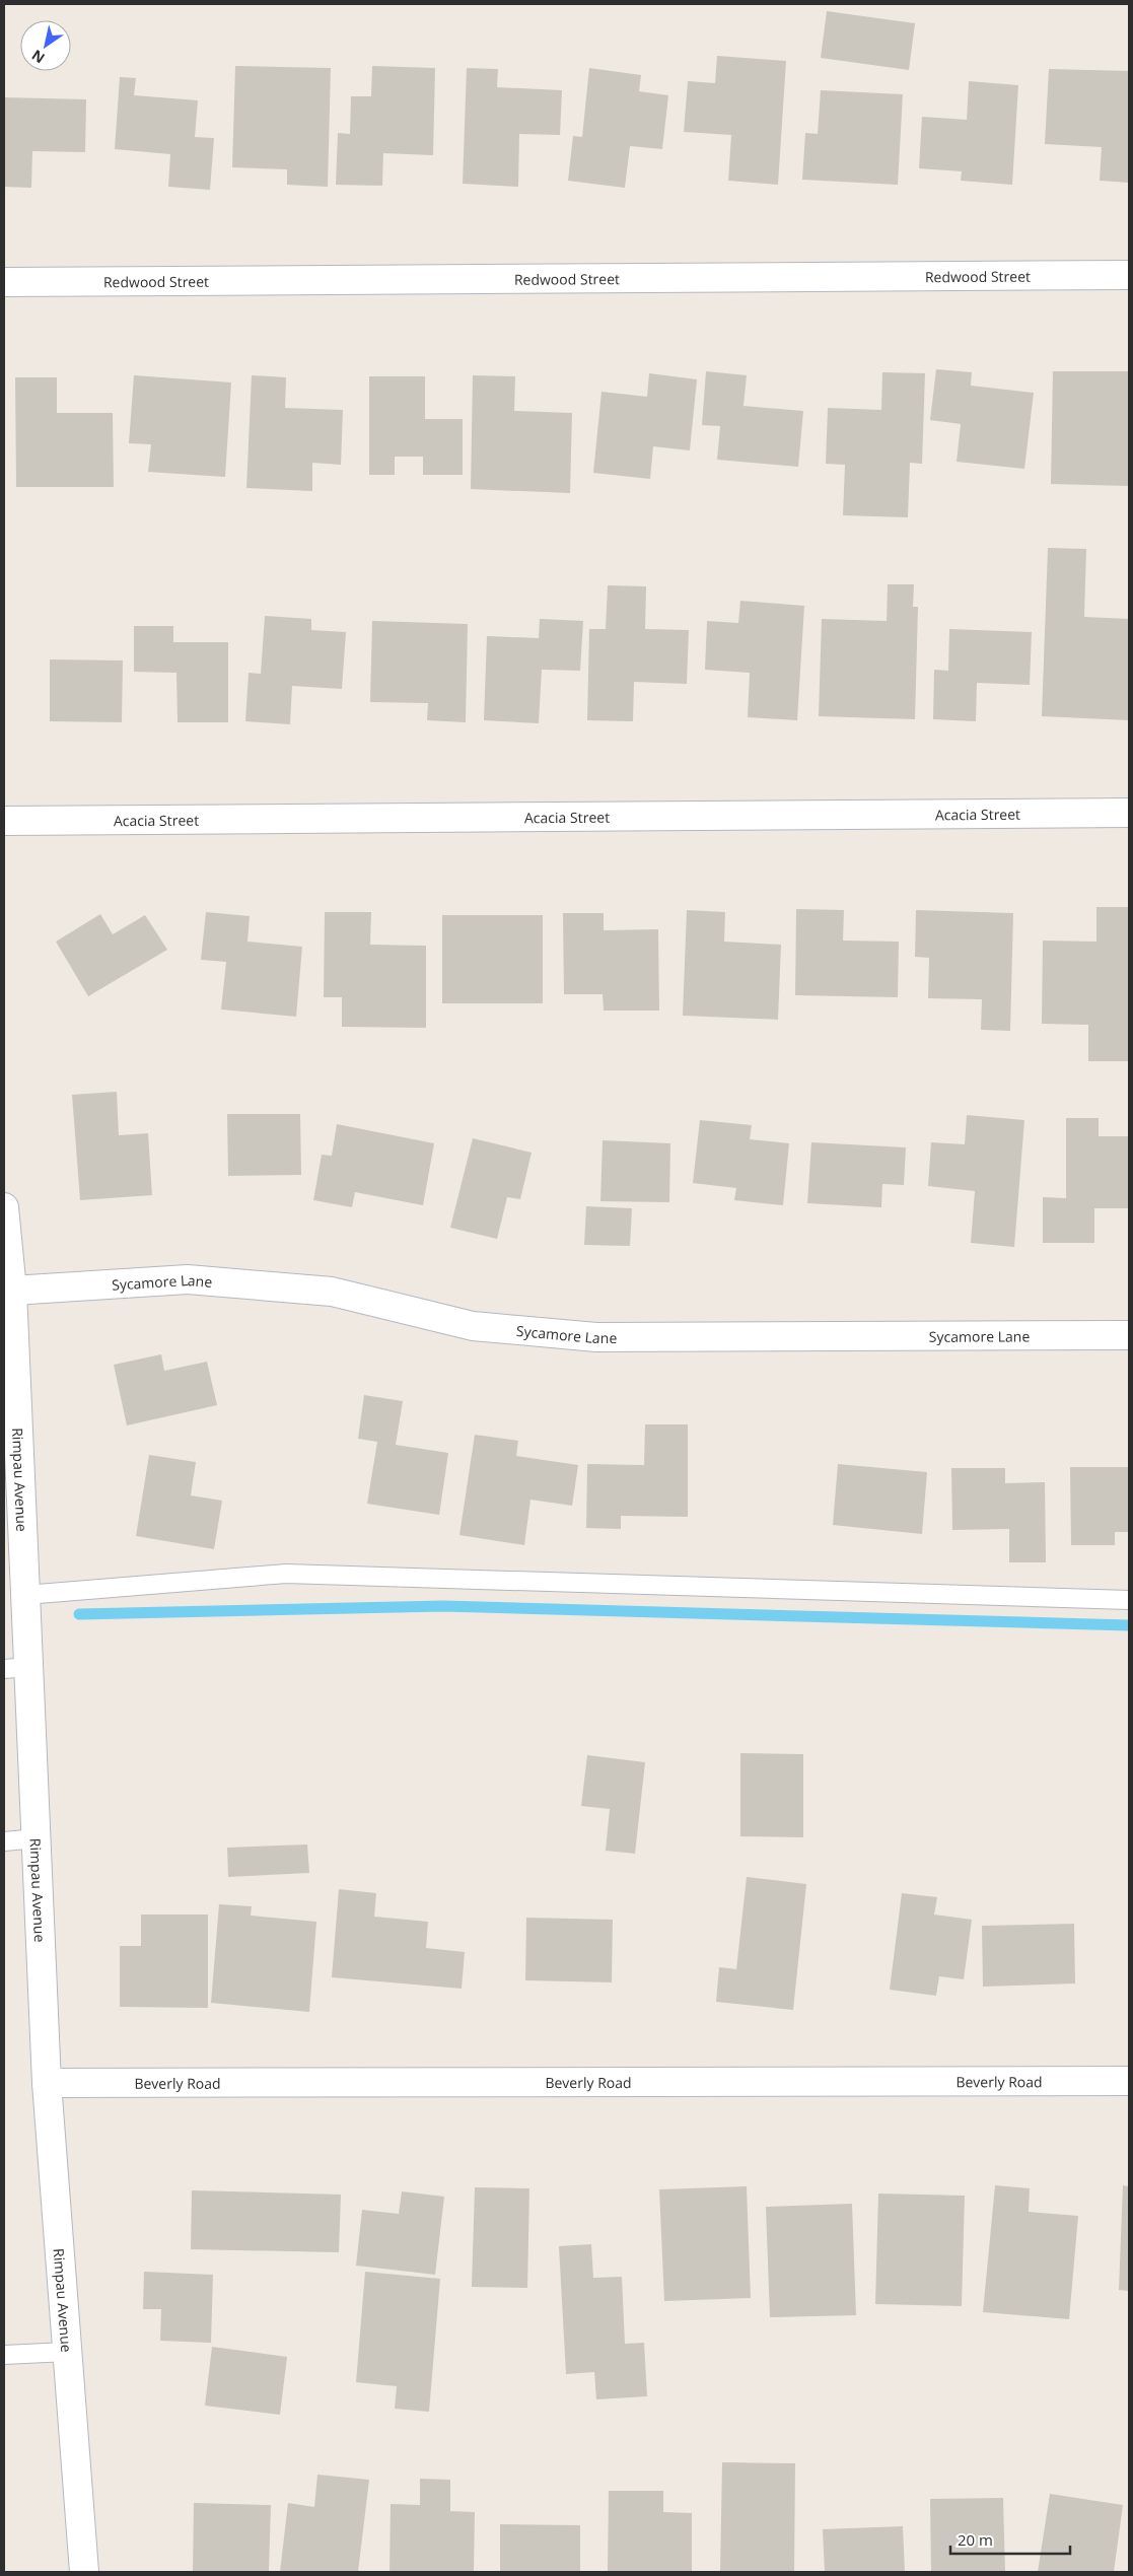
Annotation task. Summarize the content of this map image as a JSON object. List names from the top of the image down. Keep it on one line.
{"streets":{"street":["Redwood Street","Acacia Street","Sycamore Lane","Rimpau Avenue","Beverly Road"]},"crossings":[["Sycamore Lane","Rimpau Avenue"],["Rimpau Avenue","Beverly Road"]],"scale_bar":"20 m","north":"bottom left"}
